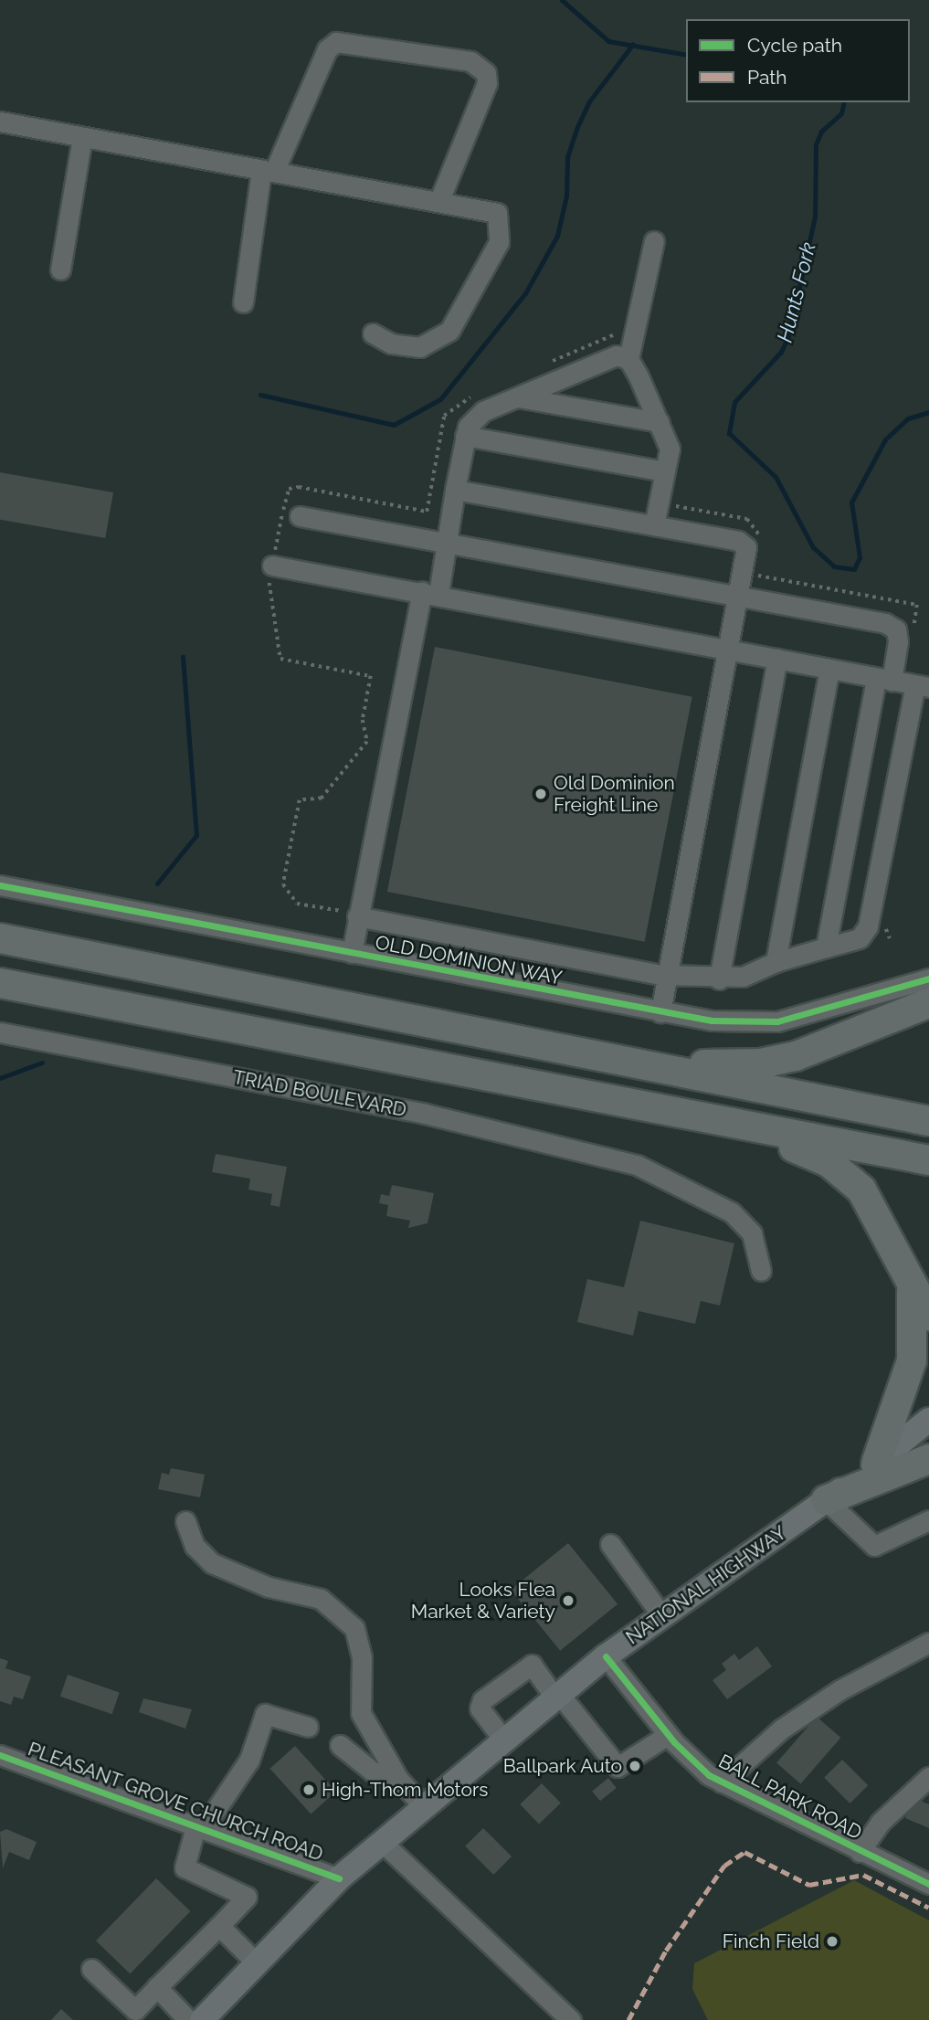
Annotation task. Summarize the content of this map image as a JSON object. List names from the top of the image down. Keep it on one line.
{"streets":{"main road":["NATIONAL HIGHWAY"],"street":["OLD DOMINION WAY","TRIAD BOULEVARD","BALL PARK ROAD","PLEASANT GROVE CHURCH ROAD"]},"crossings":[["NATIONAL HIGHWAY","BALL PARK ROAD"],["NATIONAL HIGHWAY","PLEASANT GROVE CHURCH ROAD"]],"water":["Hunts Fork"],"places":["Old Dominion Freight Line","Looks Flea Market & Variety","Ballpark Auto","High-Thom Motors","Finch Field"],"legend":["Cycle path","Path"]}
